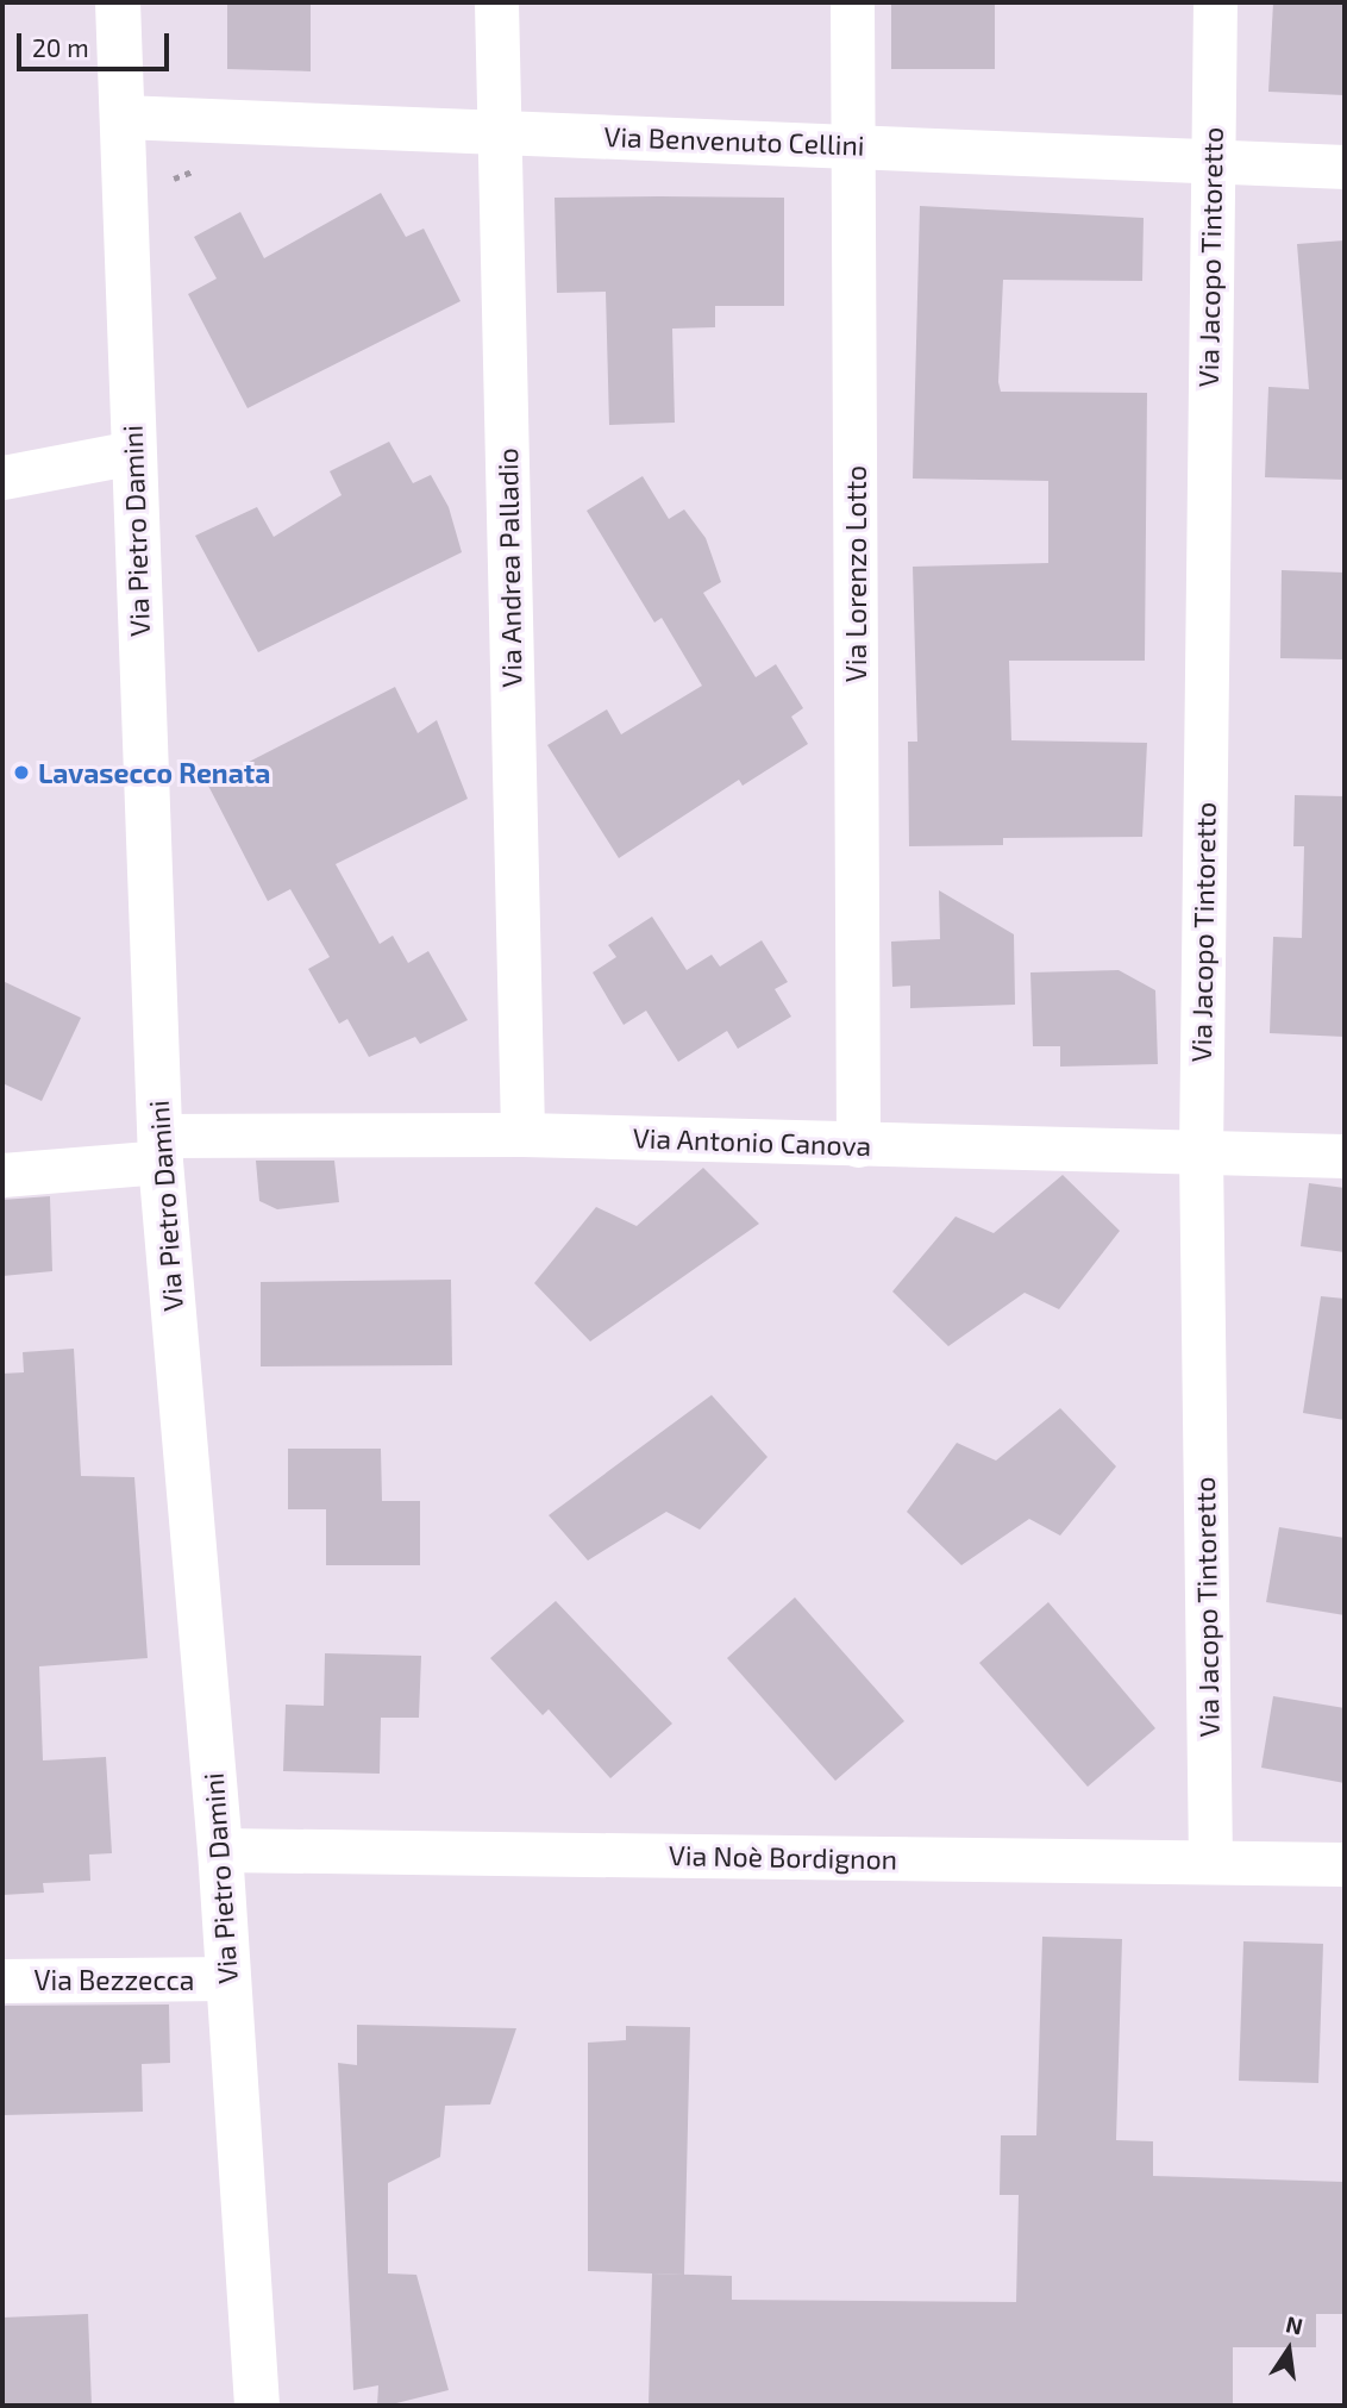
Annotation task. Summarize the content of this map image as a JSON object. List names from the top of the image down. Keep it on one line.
{"streets":{"street":["Via Benvenuto Cellini","Via Jacopo Tintoretto","Via Pietro Damini","Via Andrea Palladio","Via Lorenzo Lotto","Via Antonio Canova","Via Noè Bordignon","Via Bezzecca"]},"crossings":[["Via Benvenuto Cellini","Via Jacopo Tintoretto"],["Via Benvenuto Cellini","Via Pietro Damini"],["Via Benvenuto Cellini","Via Andrea Palladio"],["Via Benvenuto Cellini","Via Lorenzo Lotto"],["Via Jacopo Tintoretto","Via Antonio Canova"],["Via Jacopo Tintoretto","Via Noè Bordignon"],["Via Pietro Damini","Via Antonio Canova"],["Via Pietro Damini","Via Noè Bordignon"],["Via Pietro Damini","Via Bezzecca"],["Via Andrea Palladio","Via Antonio Canova"],["Via Lorenzo Lotto","Via Antonio Canova"]],"places":["Lavasecco Renata"],"scale_bar":"20 m","north":"top"}
